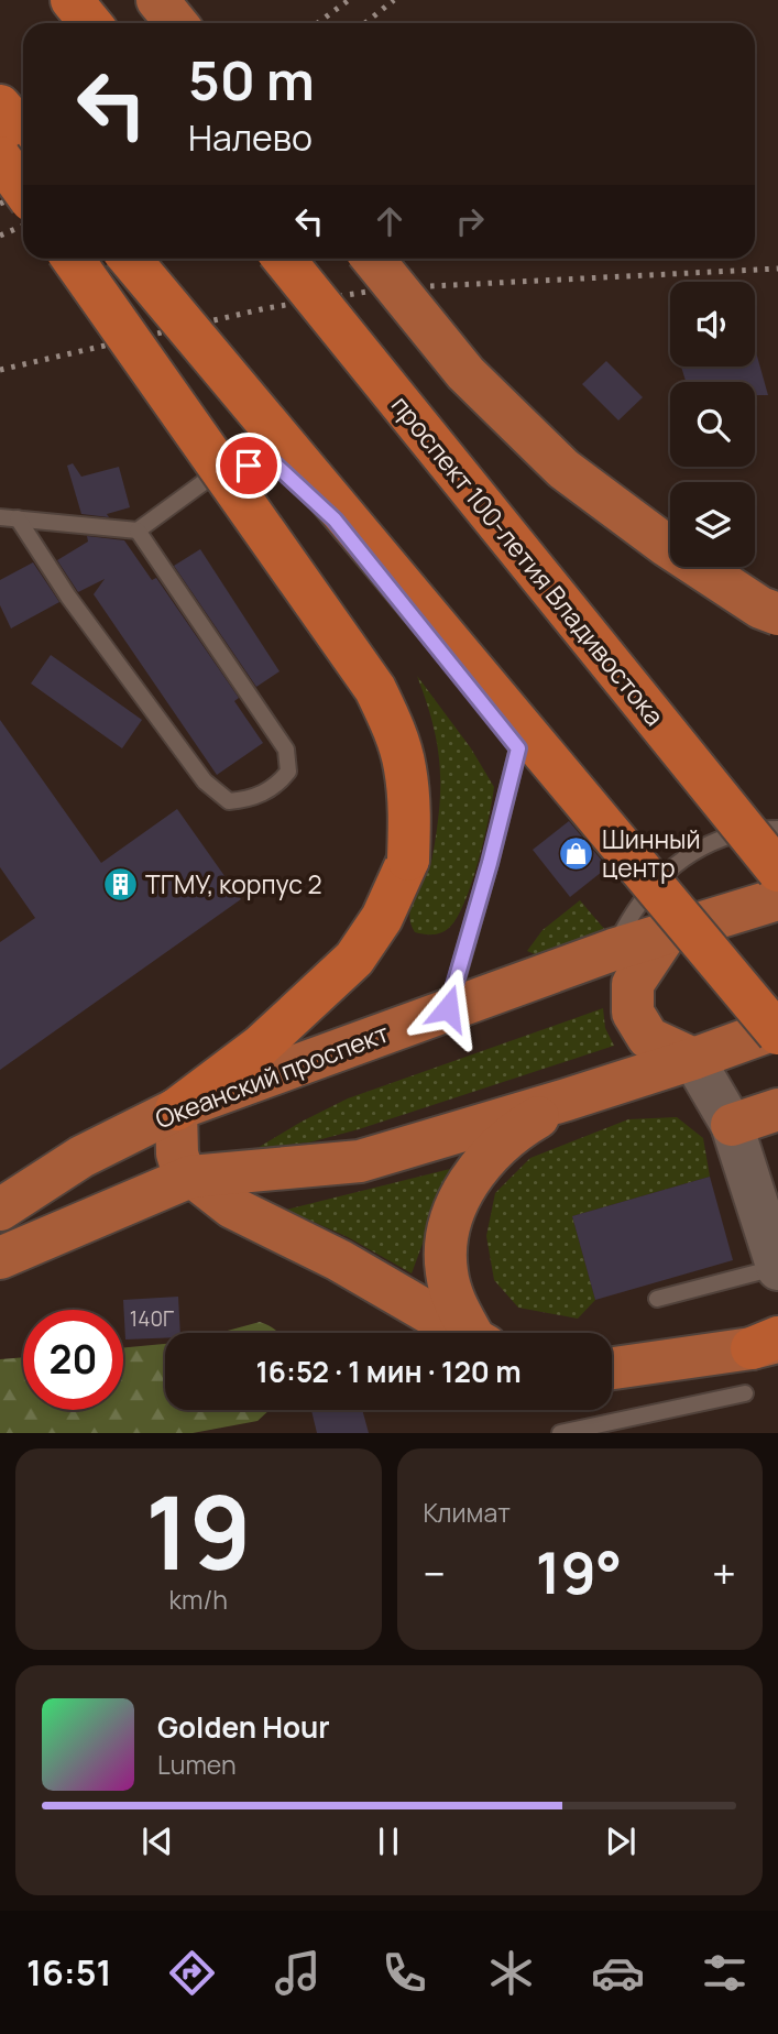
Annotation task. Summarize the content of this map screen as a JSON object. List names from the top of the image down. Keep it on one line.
{"streets":{"highway":["проспект 100-летия Владивостока"],"main road":["Океанский проспект"]},"places":{"shop":["Шинный центр"],"building":["ТГМУ, корпус 2"]},"house_numbers":["140Г"],"page":{"turn":["50 m","Налево"],"limit":"20","trip":"16:52 · 1 мин · 120 m","tile":[["19","km/h"],"Климат"],"heat":["−","19°","+"],"song":["Golden Hour","Lumen"],"tabs":"16:51"}}
